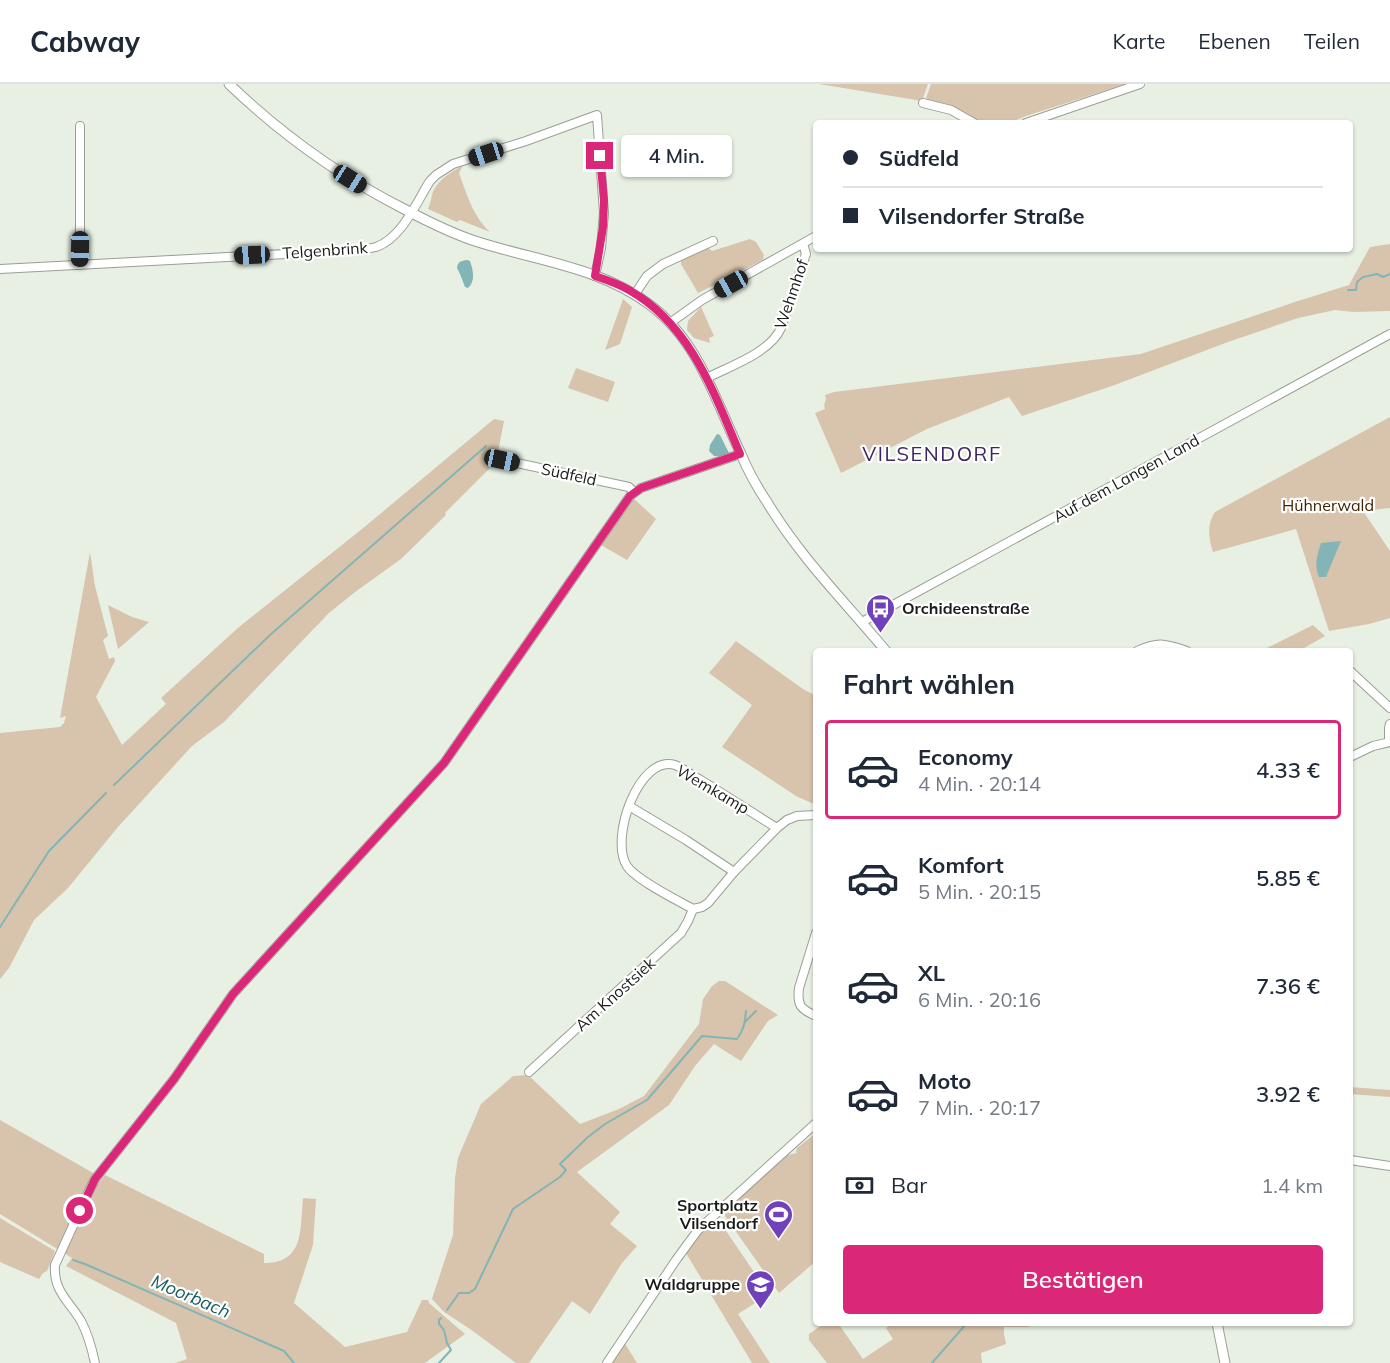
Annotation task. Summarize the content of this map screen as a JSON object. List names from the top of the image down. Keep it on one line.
{"streets":{"street":["Telgenbrink","Wehmhof","Südfeld","Auf dem Langen Land","Wemkamp","Am Knostsiek"]},"crossings":[["Wemkamp","Am Knostsiek"]],"districts":["VILSENDORF"],"water":["Moorbach"],"parks":["Hühnerwald"],"places":{"bus stop":["Orchideenstraße"],"sports":["Sportplatz Vilsendorf"],"school or university":["Waldgruppe"]},"page":{"header":"Cabway","nav":["Karte","Ebenen","Teilen"],"banner":["Südfeld","Vilsendorfer Straße"],"bubble":"4 Min.","heading":"Fahrt wählen","list":[{"name":"Economy","note":"4 Min. · 20:14","value":"4.33 €"},{"name":"Komfort","note":"5 Min. · 20:15","value":"5.85 €"},{"name":"XL","note":"6 Min. · 20:16","value":"7.36 €"},{"name":"Moto","note":"7 Min. · 20:17","value":"3.92 €"}],"pay":["Bar","1.4 km"],"buttons":"Bestätigen"}}
